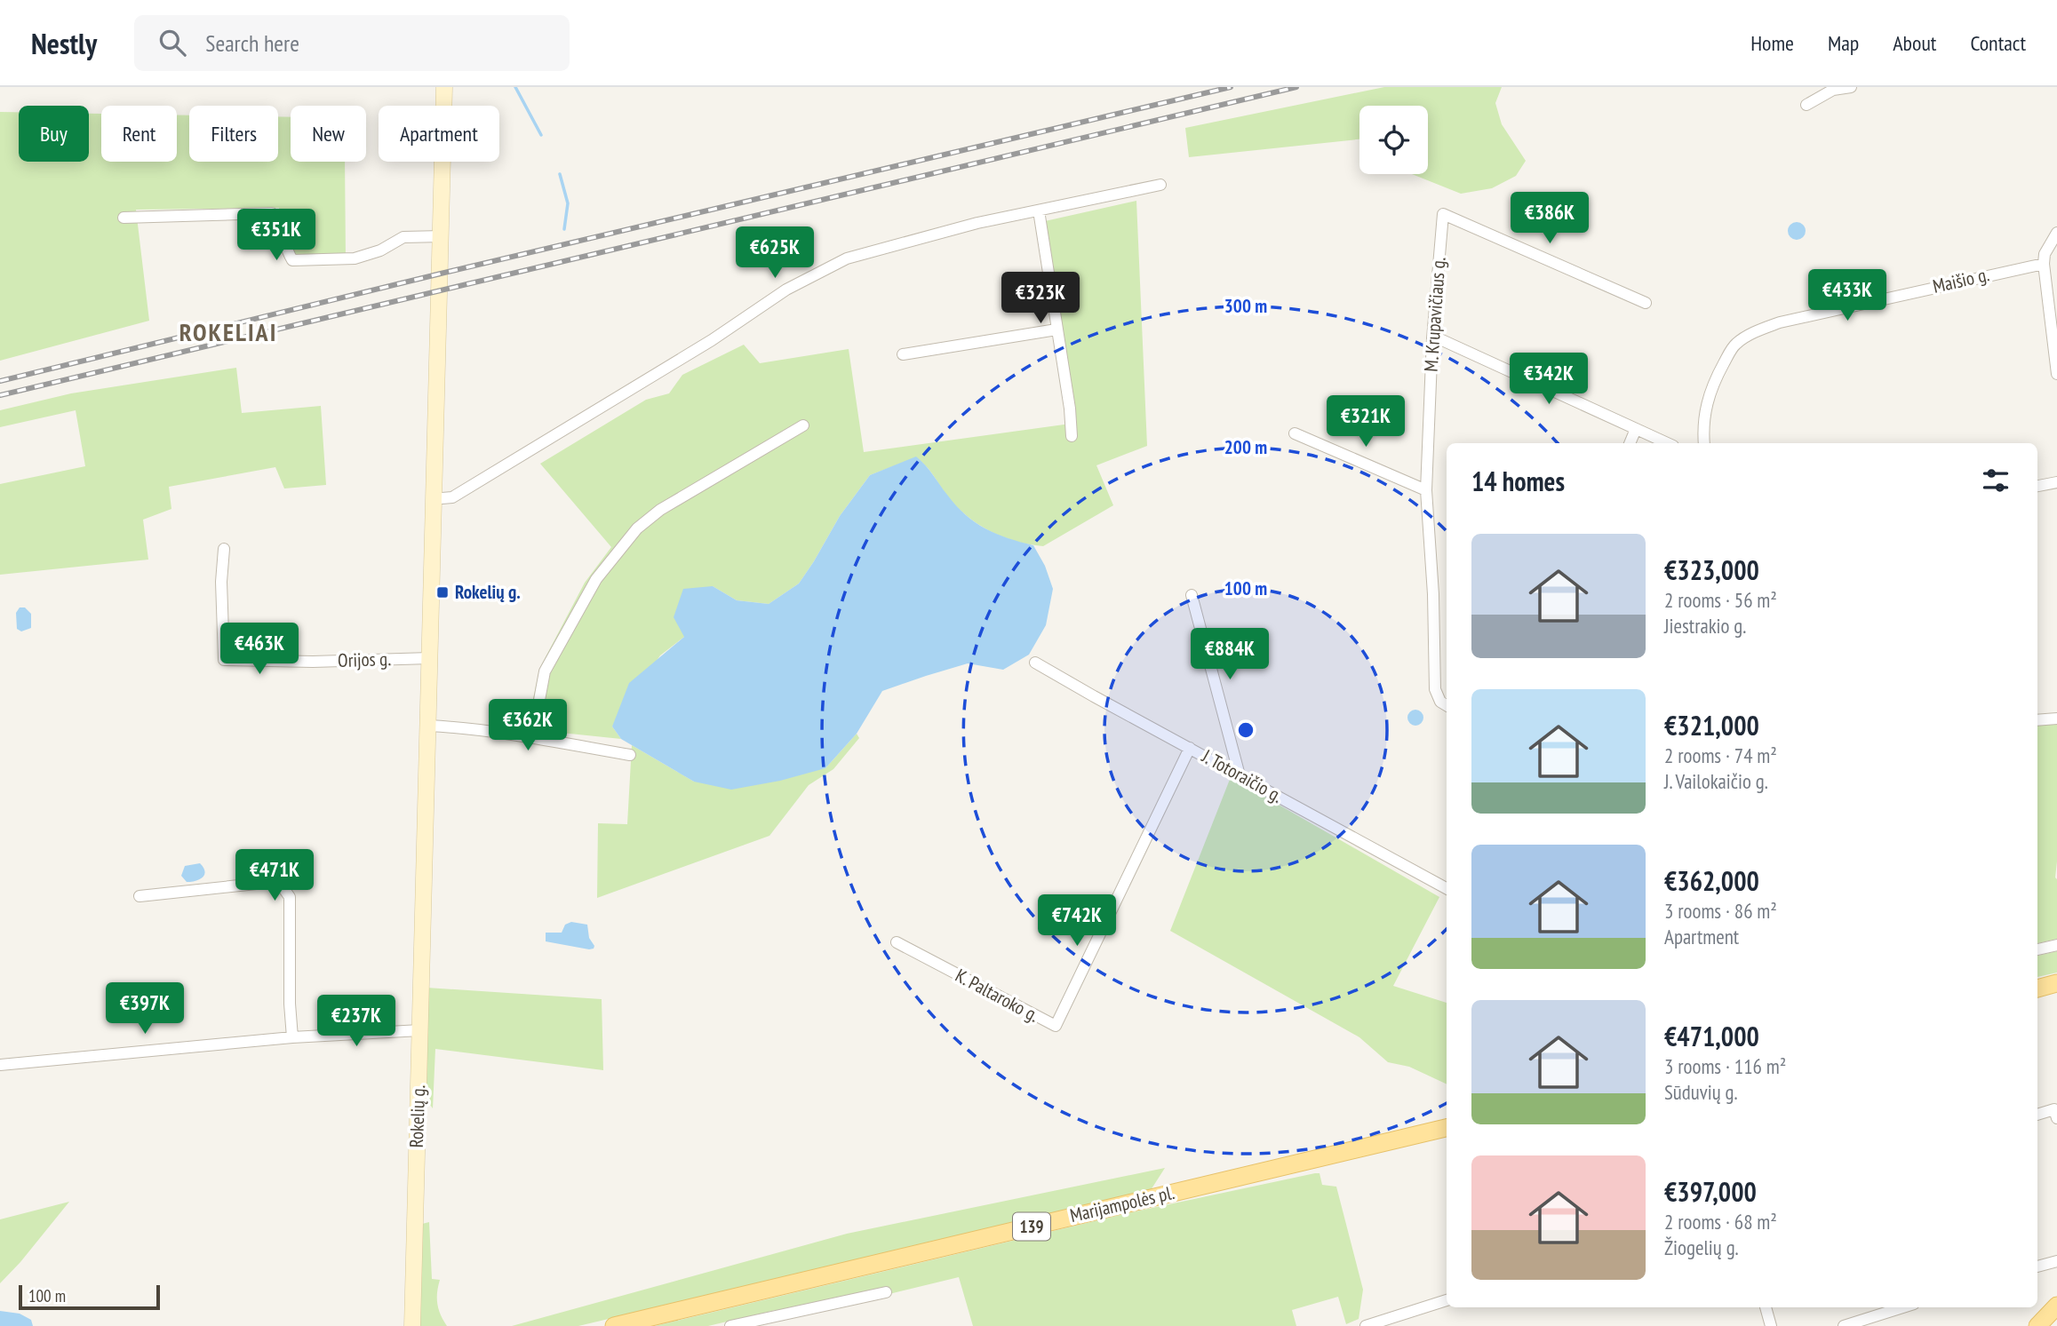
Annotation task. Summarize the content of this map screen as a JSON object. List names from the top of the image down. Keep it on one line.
{"streets":{"main road":["Rokelių g.","Marijampolės pl.","139"],"street":["Maišio g.","M. Krupavičiaus g.","Orijos g.","J. Totoraičio g.","K. Paltaroko g."]},"crossings":[["Orijos g.","Rokelių g."],["J. Totoraičio g.","K. Paltaroko g."]],"districts":["ROKELIAI"],"places":{"transit":["Rokelių g."]},"scale_bar":"100 m","page":{"header":"Nestly","search":"Search here","nav":["Home","Map","About","Contact"],"chip":["Buy","Rent","Filters","New","Apartment"],"price":["€386K","€351K","€625K","€433K","€323K","€342K","€321K","€463K","€884K","€362K","€471K","€742K","€397K","€237K"],"heading":"14 homes","list":[{"name":"€323,000","note":"2 rooms · 56 m² · Jiestrakio g."},{"name":"€321,000","note":"2 rooms · 74 m² · J. Vailokaičio g."},{"name":"€362,000","note":"3 rooms · 86 m² · Apartment"},{"name":"€471,000","note":"3 rooms · 116 m² · Sūduvių g."},{"name":"€397,000","note":"2 rooms · 68 m² · Žiogelių g."}],"scale":"100 m"},"rings":["300 m","200 m","100 m"]}
